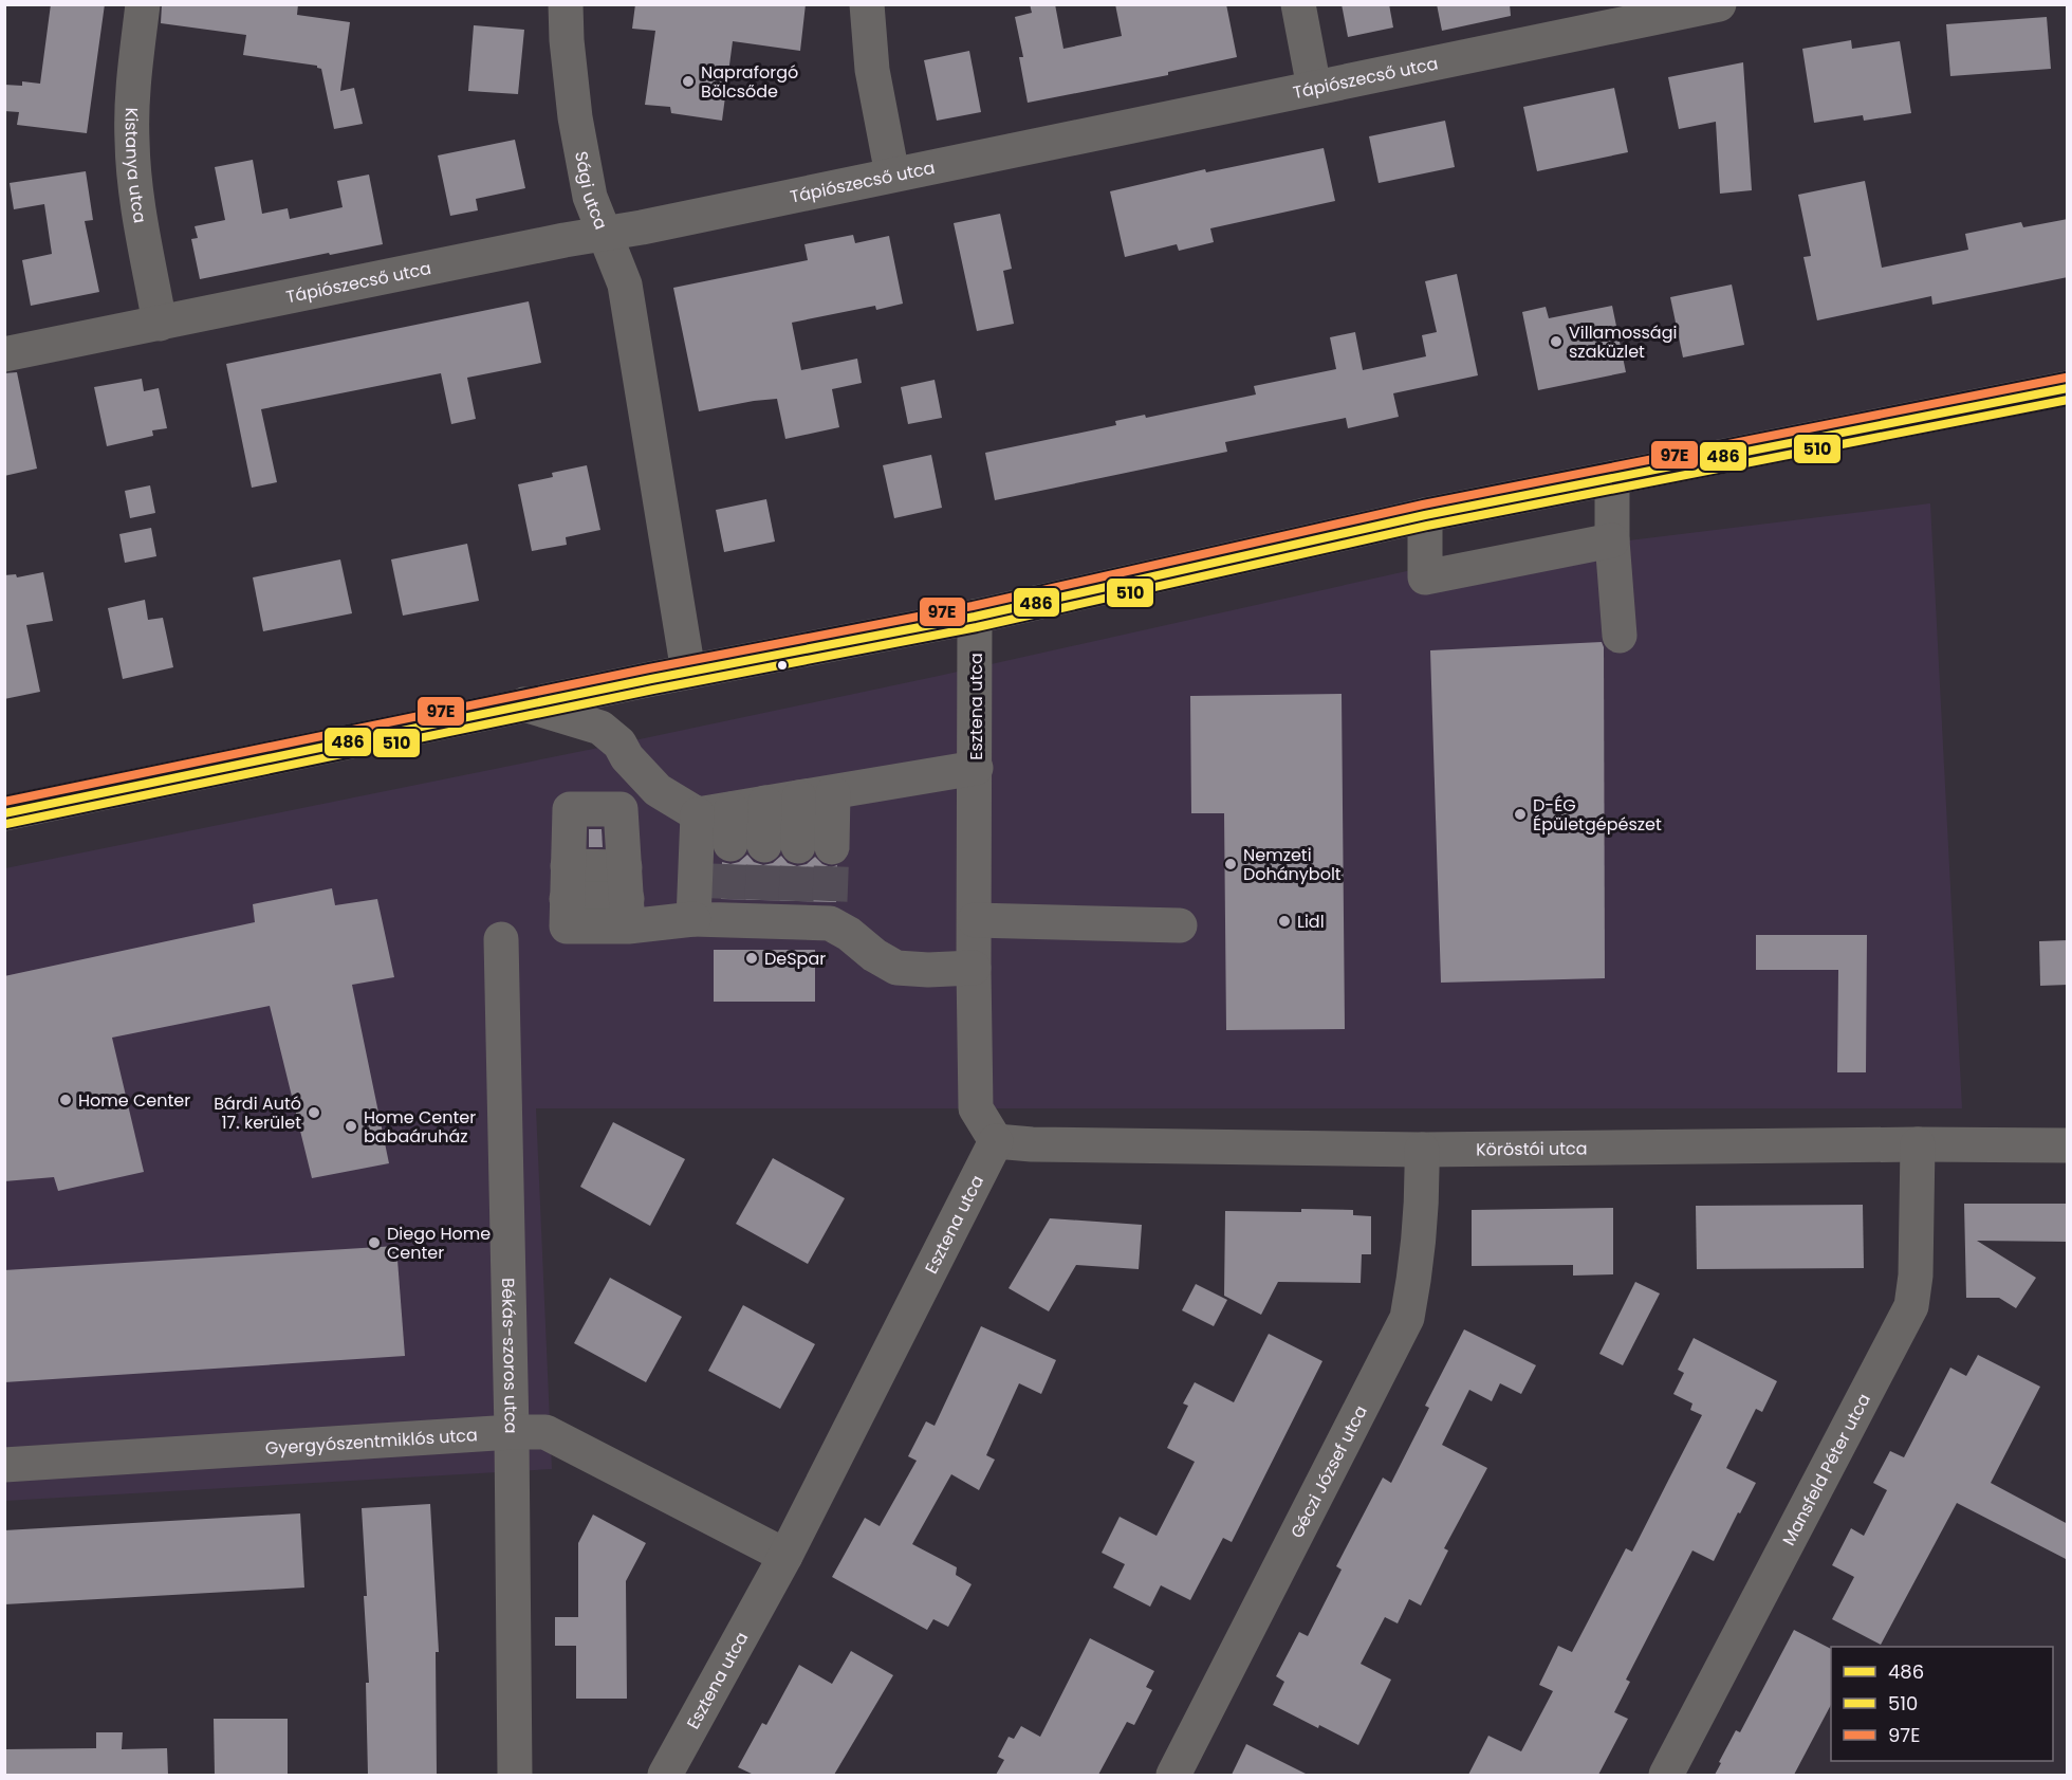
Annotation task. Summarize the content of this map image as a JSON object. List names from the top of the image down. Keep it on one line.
{"streets":{"street":["Tápiószecső utca","Kistanya utca","Sági utca","Esztena utca","Köröstói utca","Békás-szoros utca","Gyergyószentmiklós utca","Mansfeld Péter utca","Géczi József utca"]},"crossings":[["Tápiószecső utca","Kistanya utca"],["Tápiószecső utca","Sági utca"],["Esztena utca","Köröstói utca"],["Esztena utca","Gyergyószentmiklós utca"],["Köröstói utca","Mansfeld Péter utca"],["Köröstói utca","Géczi József utca"],["Békás-szoros utca","Gyergyószentmiklós utca"]],"places":["Napraforgó Bölcsőde","Villamossági szaküzlet","D-ÉG Épületgépészet","Nemzeti Dohánybolt","Lidl","DeSpar","Home Center","Bárdi Autó 17. kerület","Home Center babaáruház","Diego Home Center"],"lines":["transit line 97E","transit line 486","transit line 510"],"legend":["486","510","97E"]}
